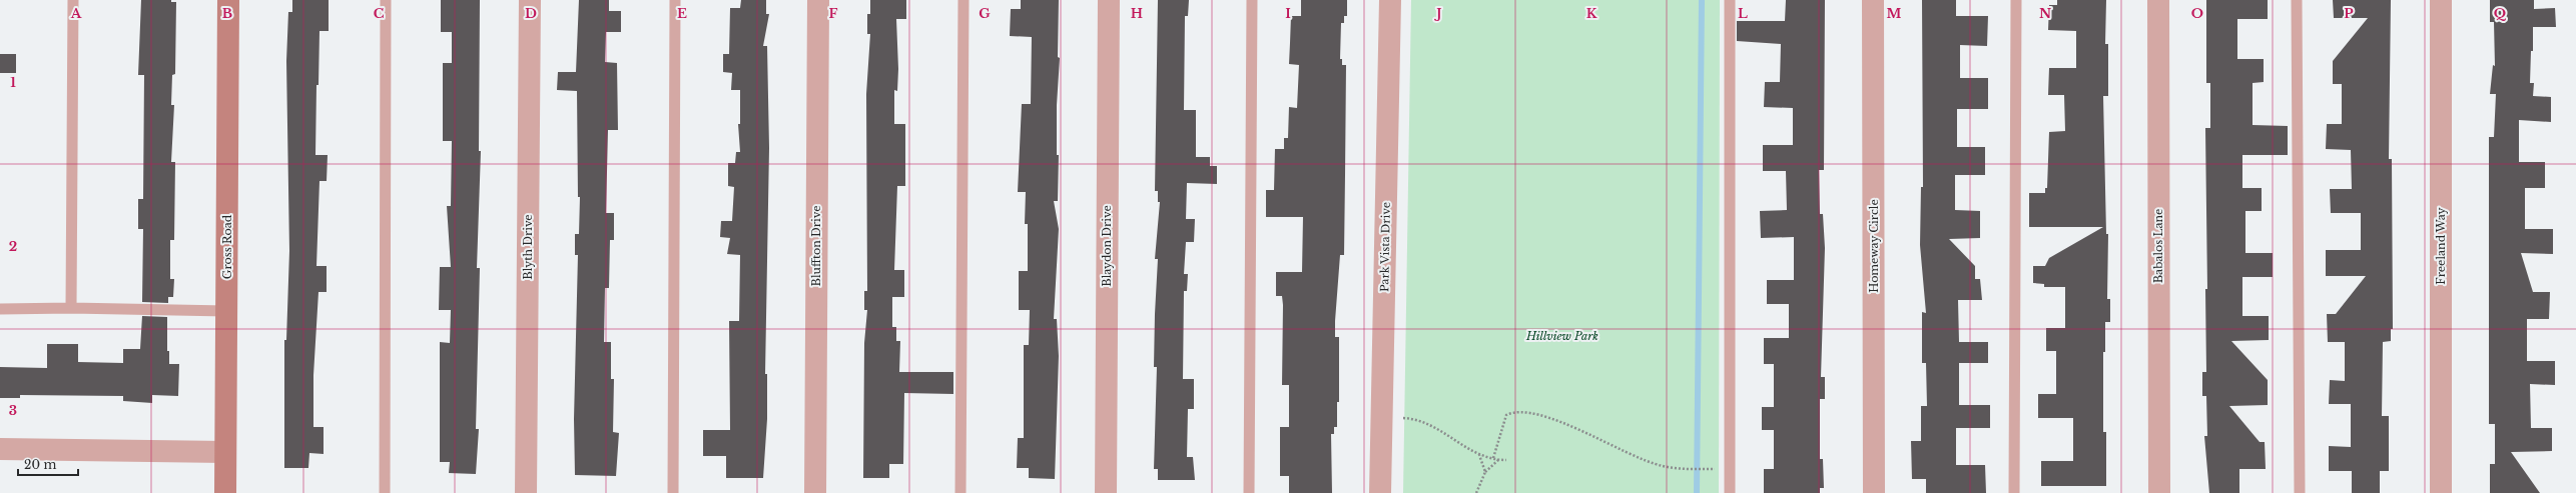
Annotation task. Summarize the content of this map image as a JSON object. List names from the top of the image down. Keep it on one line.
{"streets":{"street":["Bluffton Drive","Blaydon Drive","Homeway Circle","Babalos Lane","Freeland Way","Gross Road","Blyth Drive","Park Vista Drive"]},"parks":["Hillview Park"],"scale_bar":"20 m","grid":{"columns":["A","B","C","D","E","F","G","H","I","J","K","L","M","N","O","P","Q"],"rows":["1","2","3"]}}
